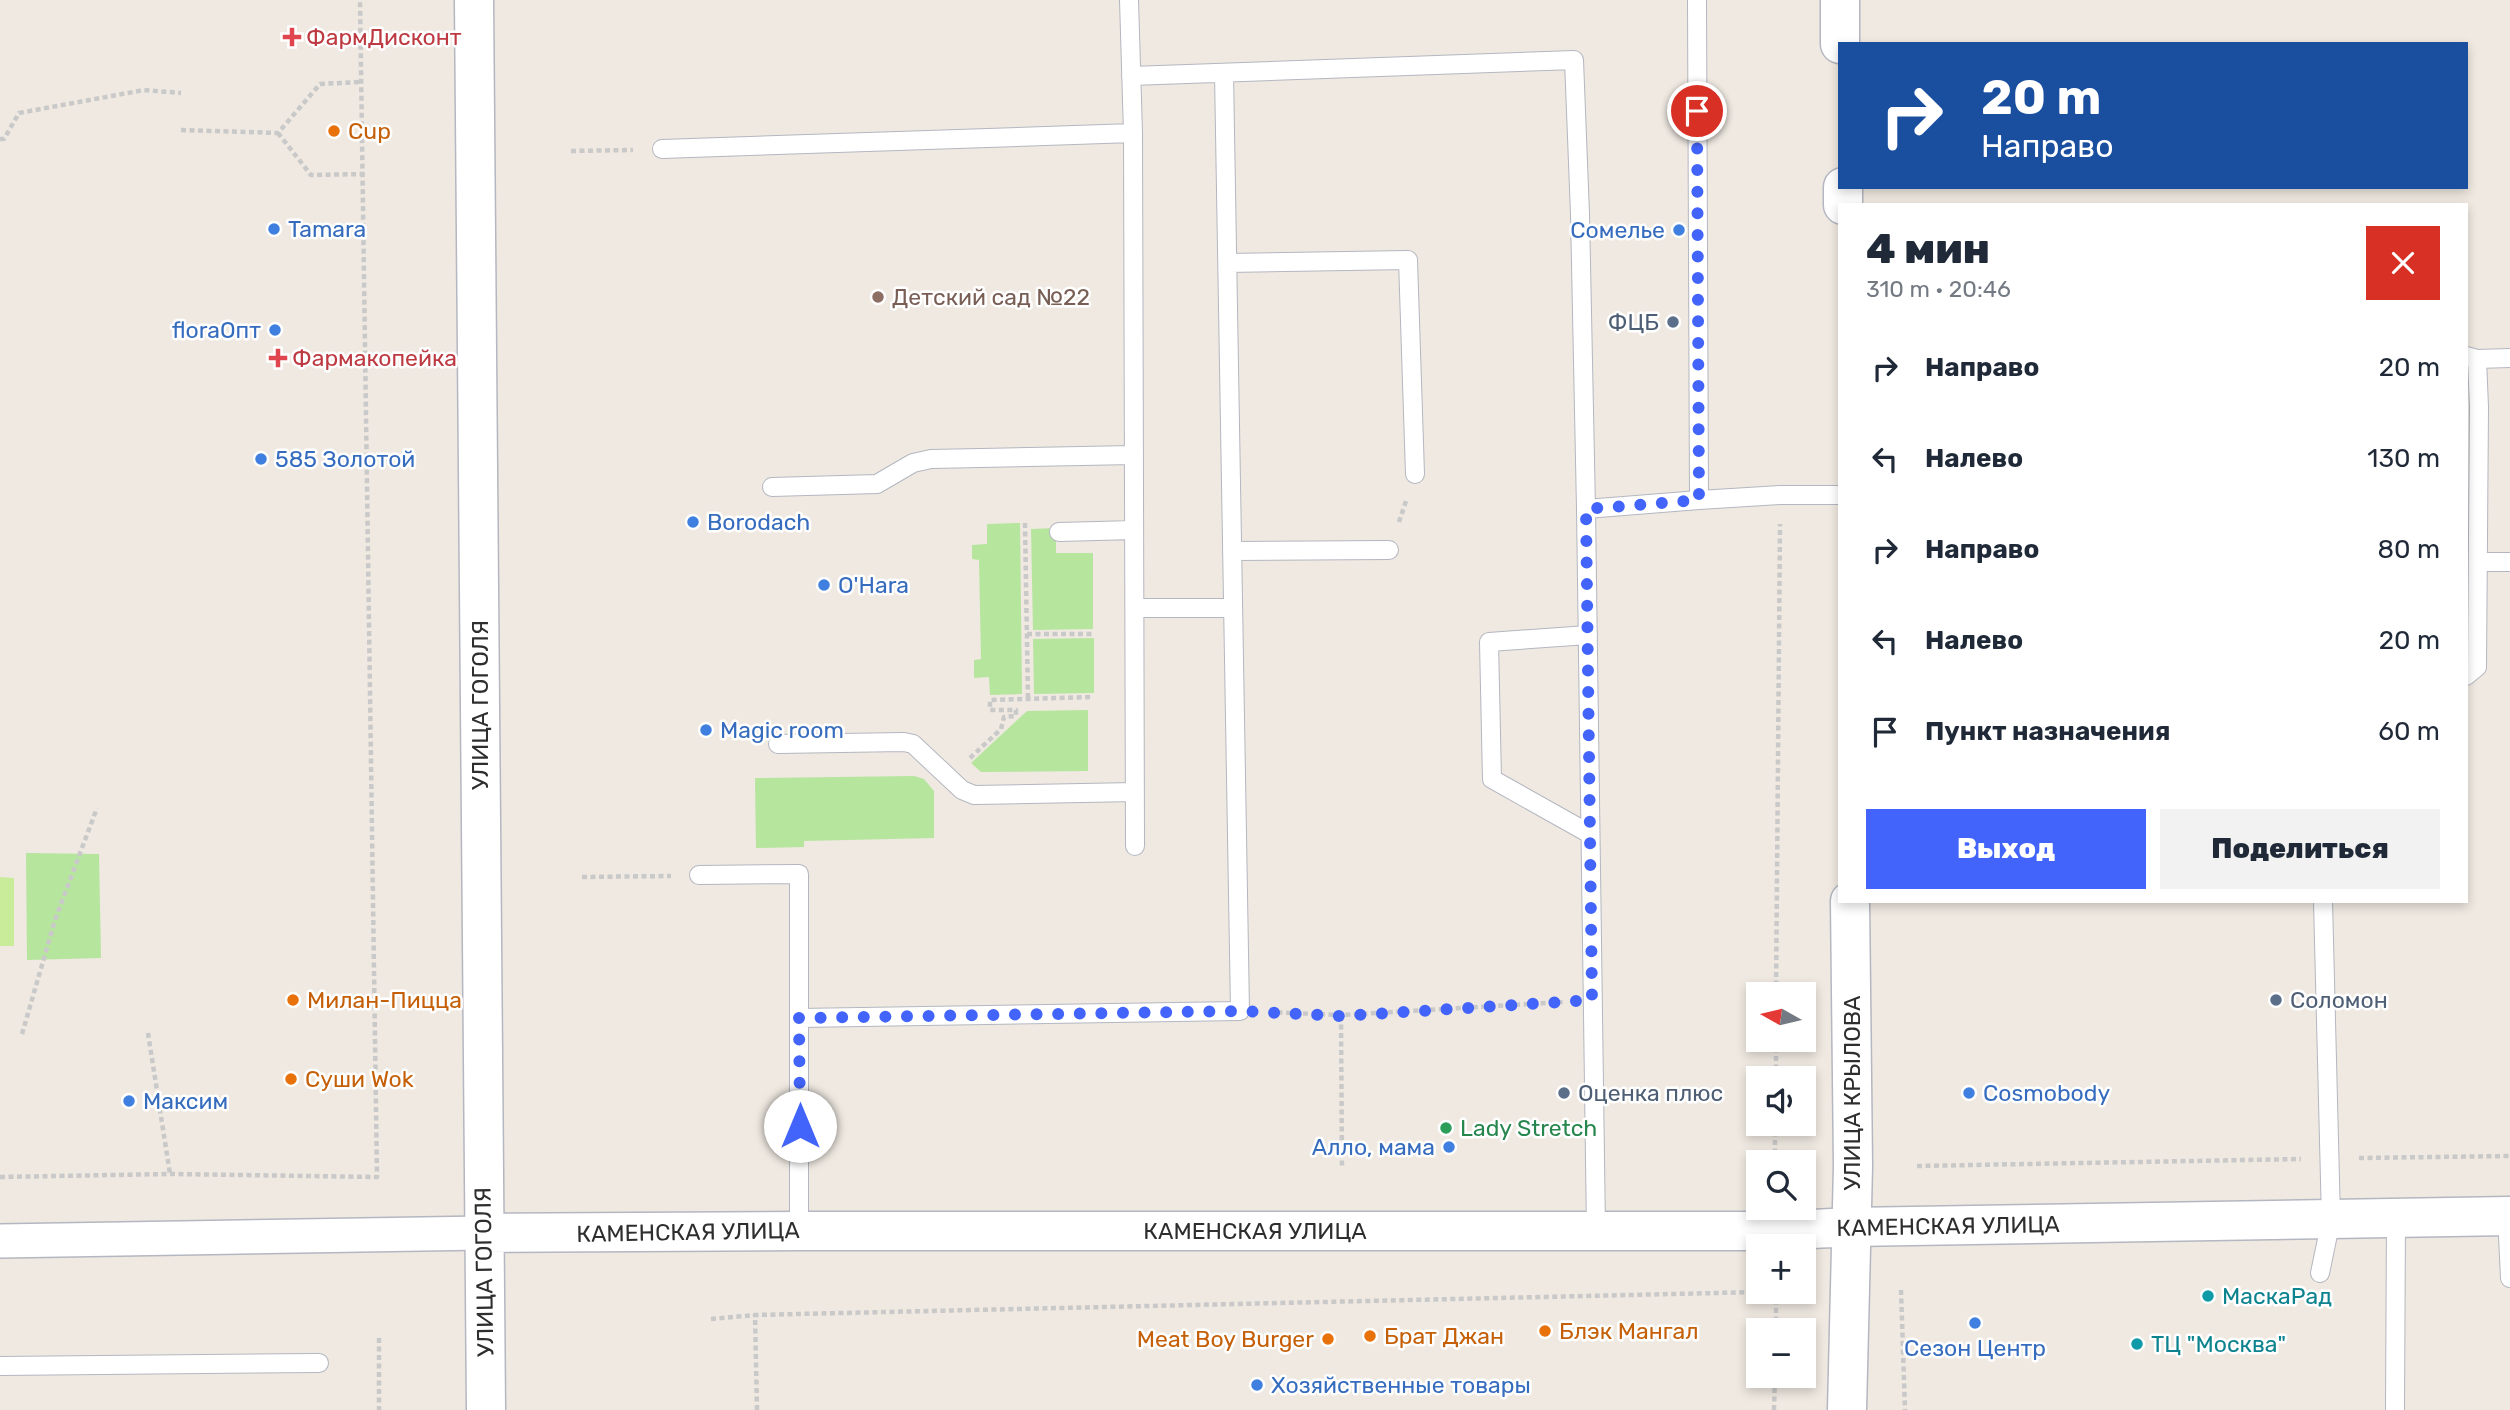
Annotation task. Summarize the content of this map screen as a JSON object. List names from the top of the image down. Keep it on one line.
{"streets":{"street":["УЛИЦА ГОГОЛЯ","УЛИЦА КРЫЛОВА","КАМЕНСКАЯ УЛИЦА"]},"crossings":[["УЛИЦА ГОГОЛЯ","КАМЕНСКАЯ УЛИЦА"],["УЛИЦА КРЫЛОВА","КАМЕНСКАЯ УЛИЦА"]],"places":{"health":["ФармДисконт","Фармакопейка"],"other":["Cup","Tamara","Сомелье","Детский сад №22","ФЦБ","floraОпт","585 Золотой","Borodach","O'Hara","Magic room","Милан-Пицца","Соломон","Суши Wok","Оценка плюс","Cosmobody","Максим","Lady Stretch","Алло, мама","МаскаРад","Сезон Центр","Блэк Мангал","Брат Джан","Meat Boy Burger","ТЦ \"Москва\"","Хозяйственные товары"]},"north":"left","page":{"turn":["20 m","Направо"],"heading":["4 мин","310 m · 20:46"],"list":[{"name":"Направо","value":"20 m"},{"name":"Налево","value":"130 m"},{"name":"Направо","value":"80 m"},{"name":"Налево","value":"20 m"},{"name":"Пункт назначения","value":"60 m"}],"buttons":["Выход","Поделиться"],"map_buttons":["+","−"]}}
